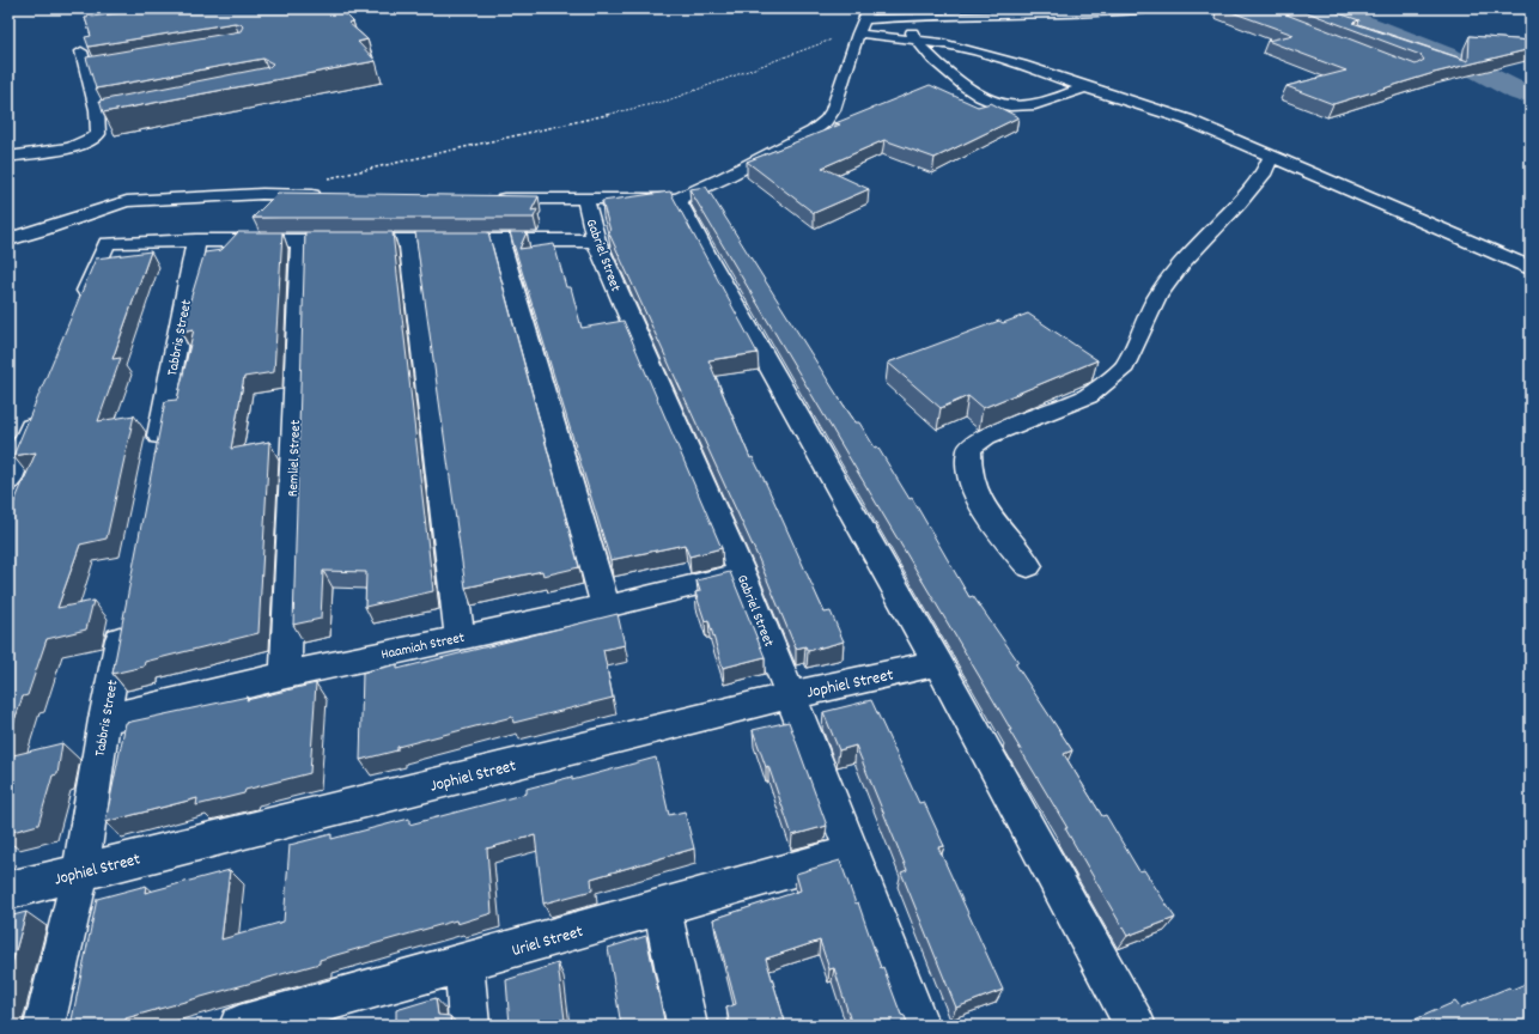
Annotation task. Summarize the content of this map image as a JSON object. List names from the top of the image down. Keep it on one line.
{"streets":{"street":["Gabriel Street","Tabbris Street","Remliel Street","Haamiah Street","Jophiel Street","Uriel Street"]},"crossings":[["Gabriel Street","Haamiah Street"],["Gabriel Street","Jophiel Street"],["Gabriel Street","Uriel Street"],["Tabbris Street","Haamiah Street"],["Tabbris Street","Jophiel Street"],["Remliel Street","Haamiah Street"]]}
